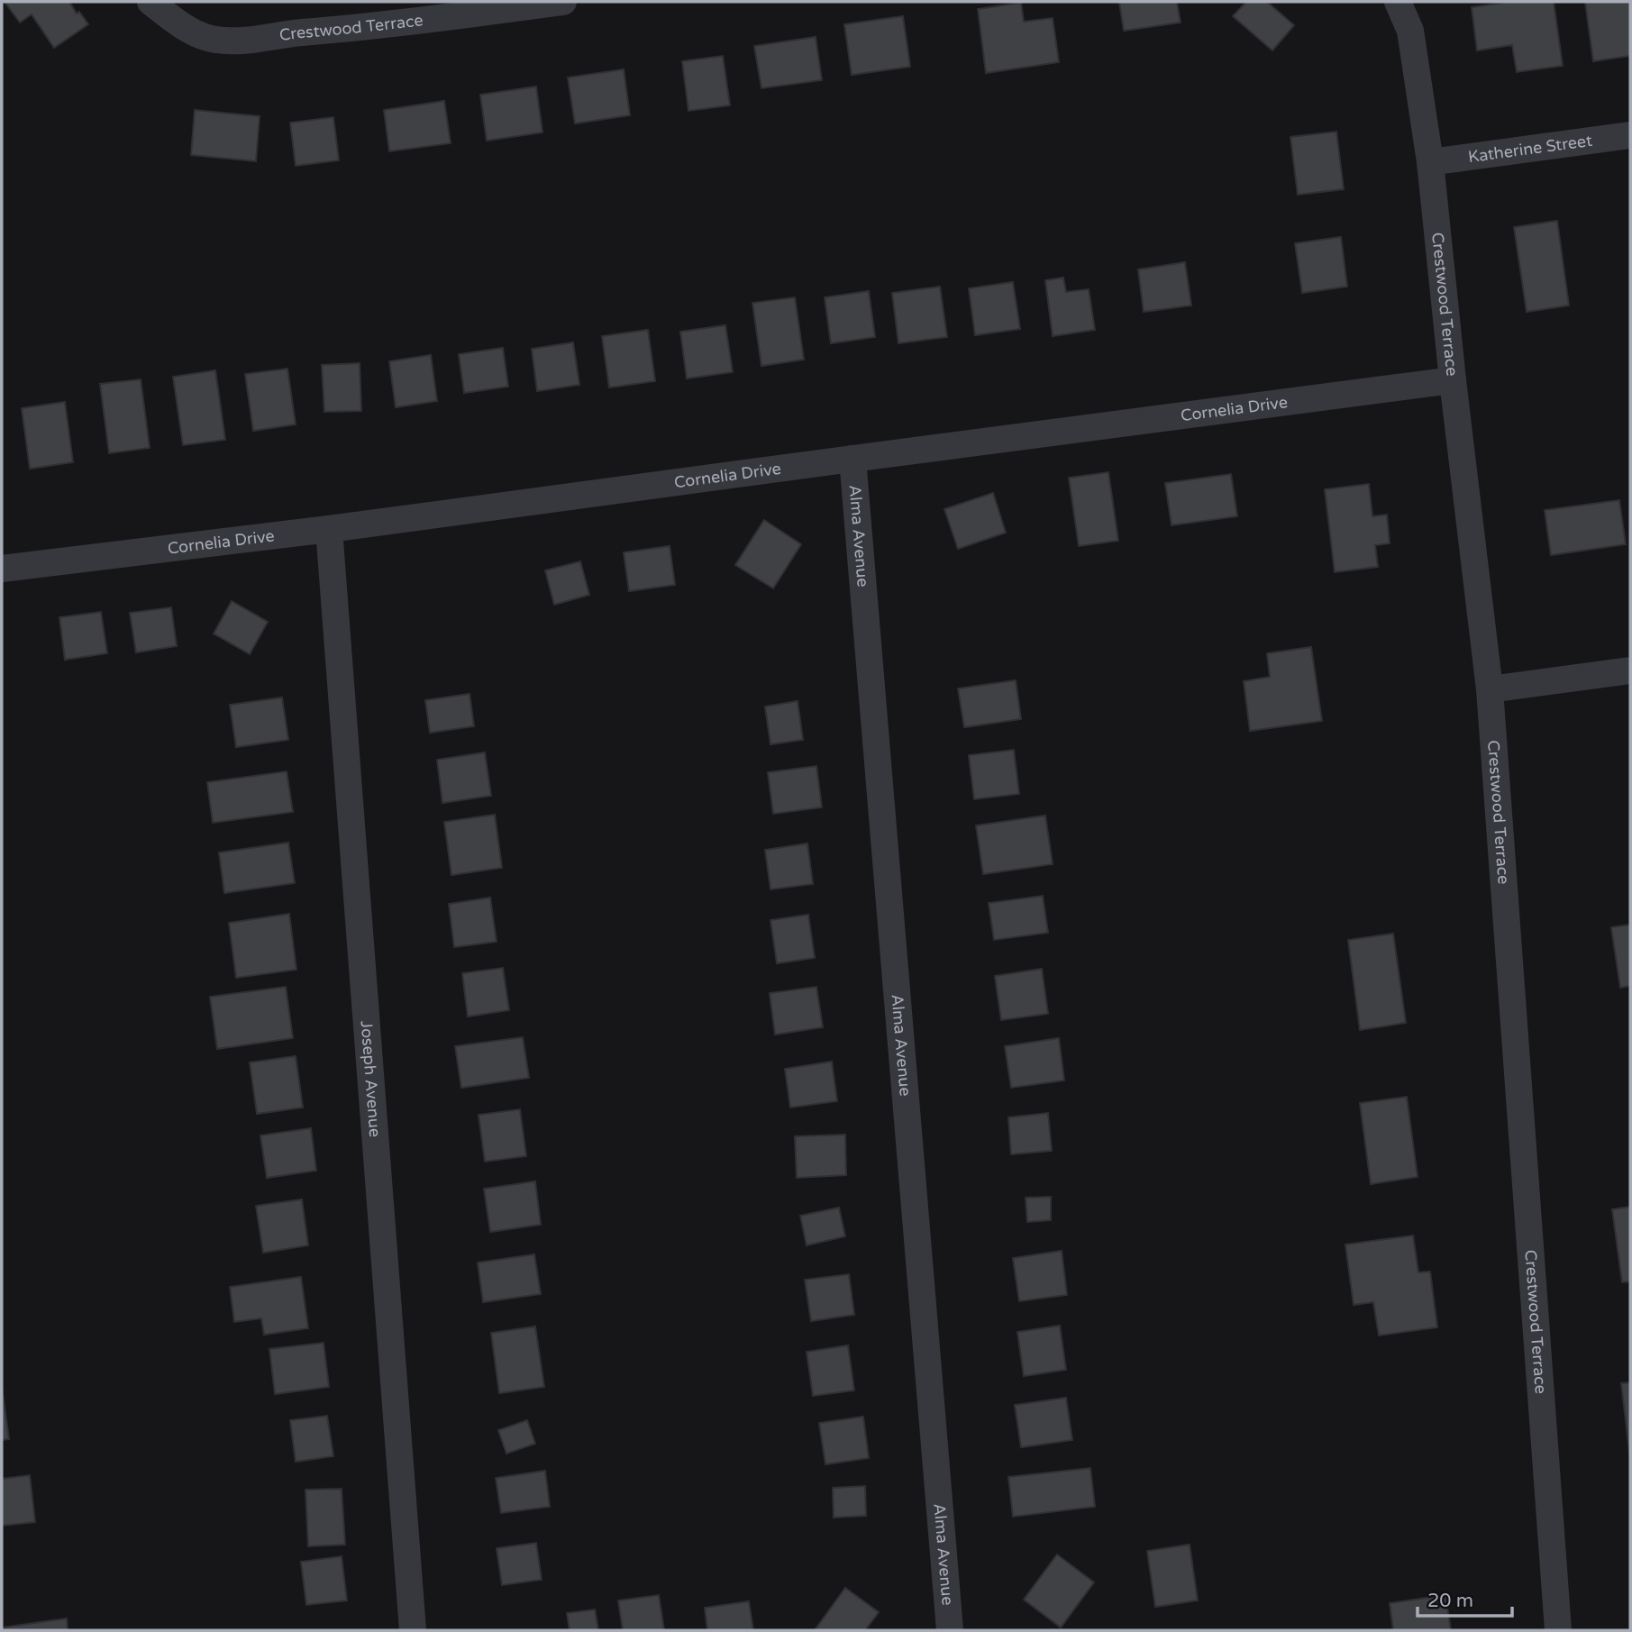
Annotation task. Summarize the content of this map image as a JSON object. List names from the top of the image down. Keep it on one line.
{"streets":{"street":["Crestwood Terrace","Katherine Street","Cornelia Drive","Alma Avenue","Joseph Avenue"]},"crossings":[["Crestwood Terrace","Katherine Street"],["Crestwood Terrace","Cornelia Drive"],["Cornelia Drive","Alma Avenue"],["Cornelia Drive","Joseph Avenue"]],"scale_bar":"20 m"}
